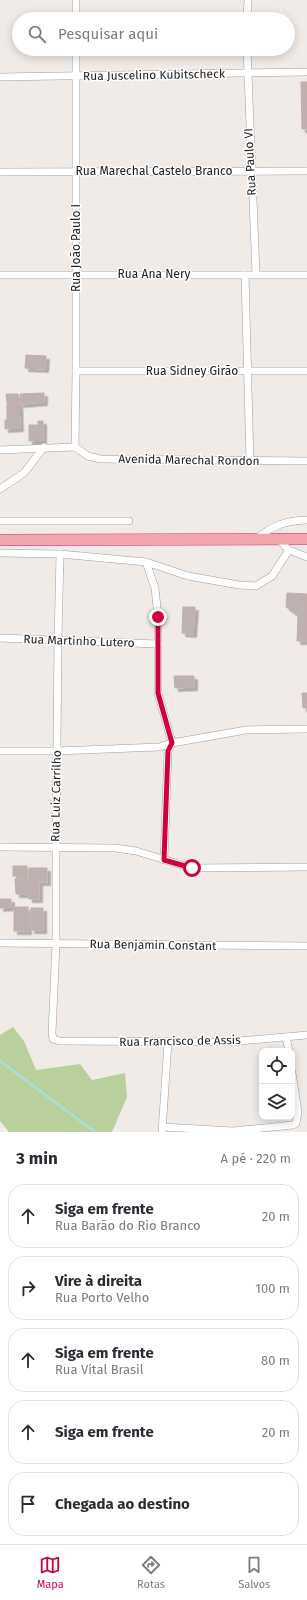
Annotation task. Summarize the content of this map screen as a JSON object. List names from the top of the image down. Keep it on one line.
{"streets":{"street":["Rua Juscelino Kubitscheck","Rua Paulo VI","Rua Marechal Castelo Branco","Rua João Paulo I","Rua Ana Nery","Rua Sidney Girão","Avenida Marechal Rondon","Rua Martinho Lutero","Rua Luiz Carrilho","Rua Benjamin Constant","Rua Francisco de Assis"]},"crossings":[["Rua Juscelino Kubitscheck","Rua Paulo VI"],["Rua Juscelino Kubitscheck","Rua João Paulo I"],["Rua Paulo VI","Rua Marechal Castelo Branco"],["Rua Paulo VI","Rua Ana Nery"],["Rua Marechal Castelo Branco","Rua João Paulo I"],["Rua João Paulo I","Rua Ana Nery"],["Rua João Paulo I","Rua Sidney Girão"],["Rua João Paulo I","Avenida Marechal Rondon"],["Rua Martinho Lutero","Rua Luiz Carrilho"],["Rua Luiz Carrilho","Rua Benjamin Constant"],["Rua Luiz Carrilho","Rua Francisco de Assis"]],"page":{"search":"Pesquisar aqui","heading":["3 min","A pé · 220 m"],"list":[["Siga em frente","Rua Barão do Rio Branco","20 m"],["Vire à direita","Rua Porto Velho","100 m"],["Siga em frente","Rua Vital Brasil","80 m"],["Siga em frente","20 m"],"Chegada ao destino"],"nav":["Mapa","Rotas","Salvos"]}}
